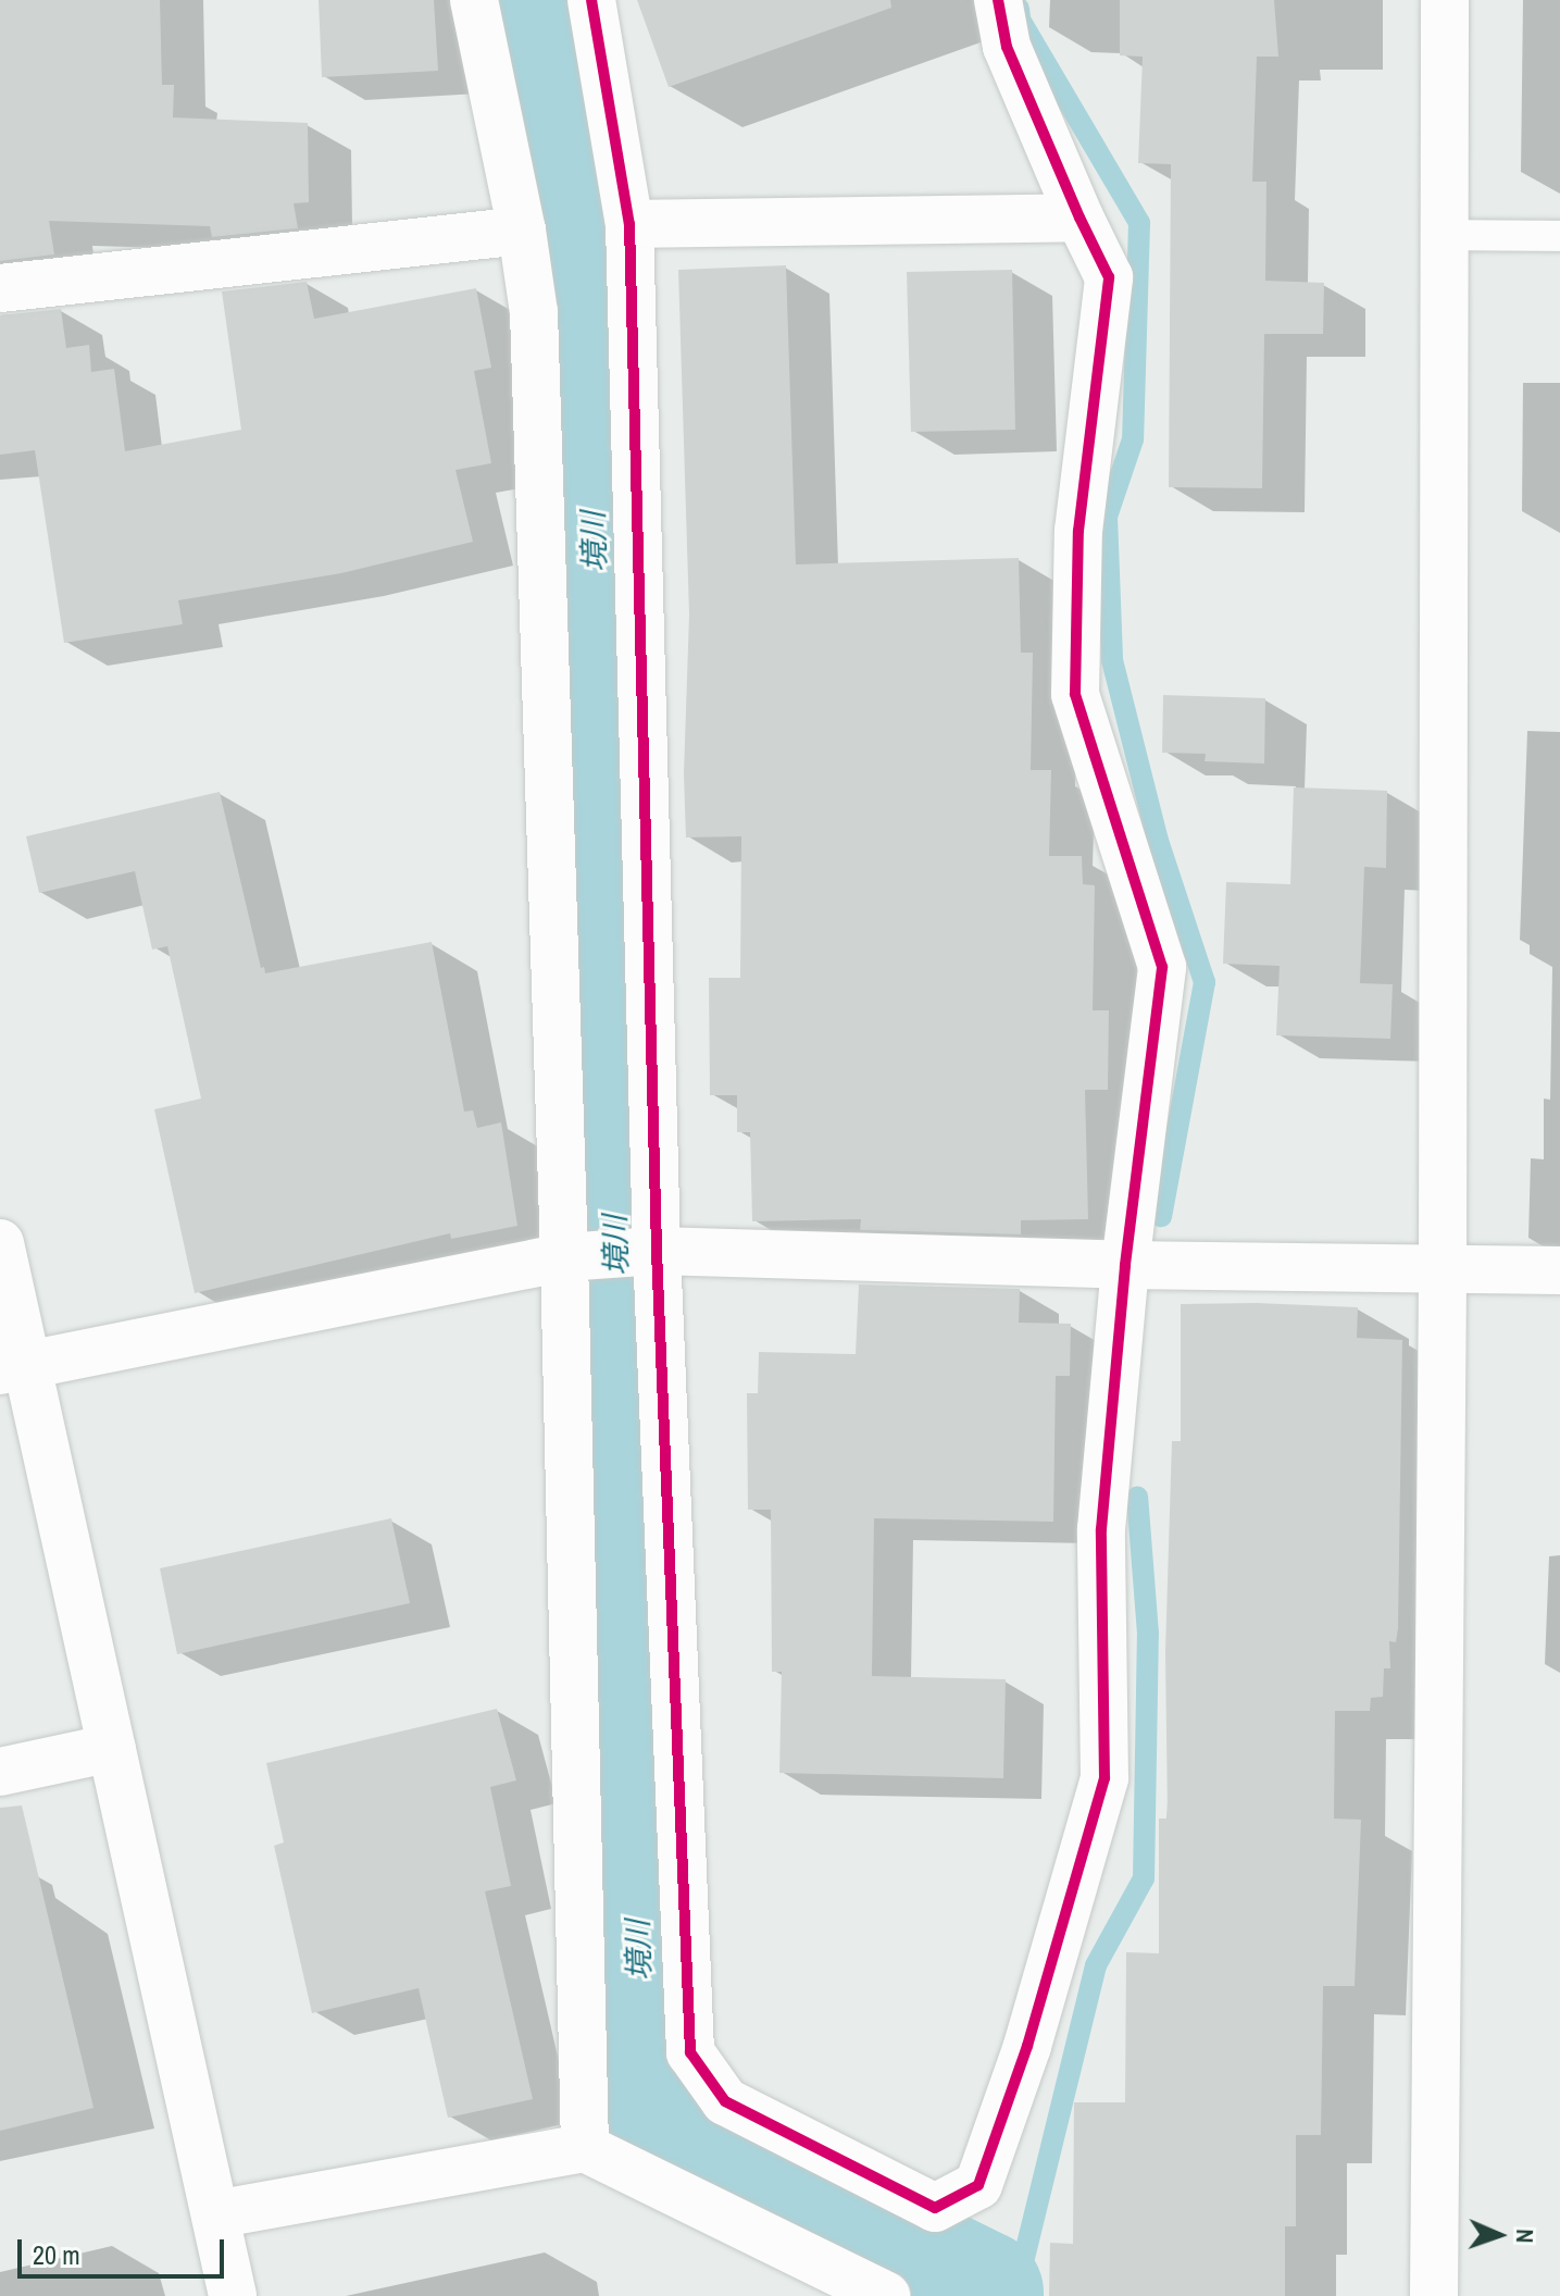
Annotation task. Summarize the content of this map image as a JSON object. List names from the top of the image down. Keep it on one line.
{"water":["境川"],"scale_bar":"20 m","north":"right"}
